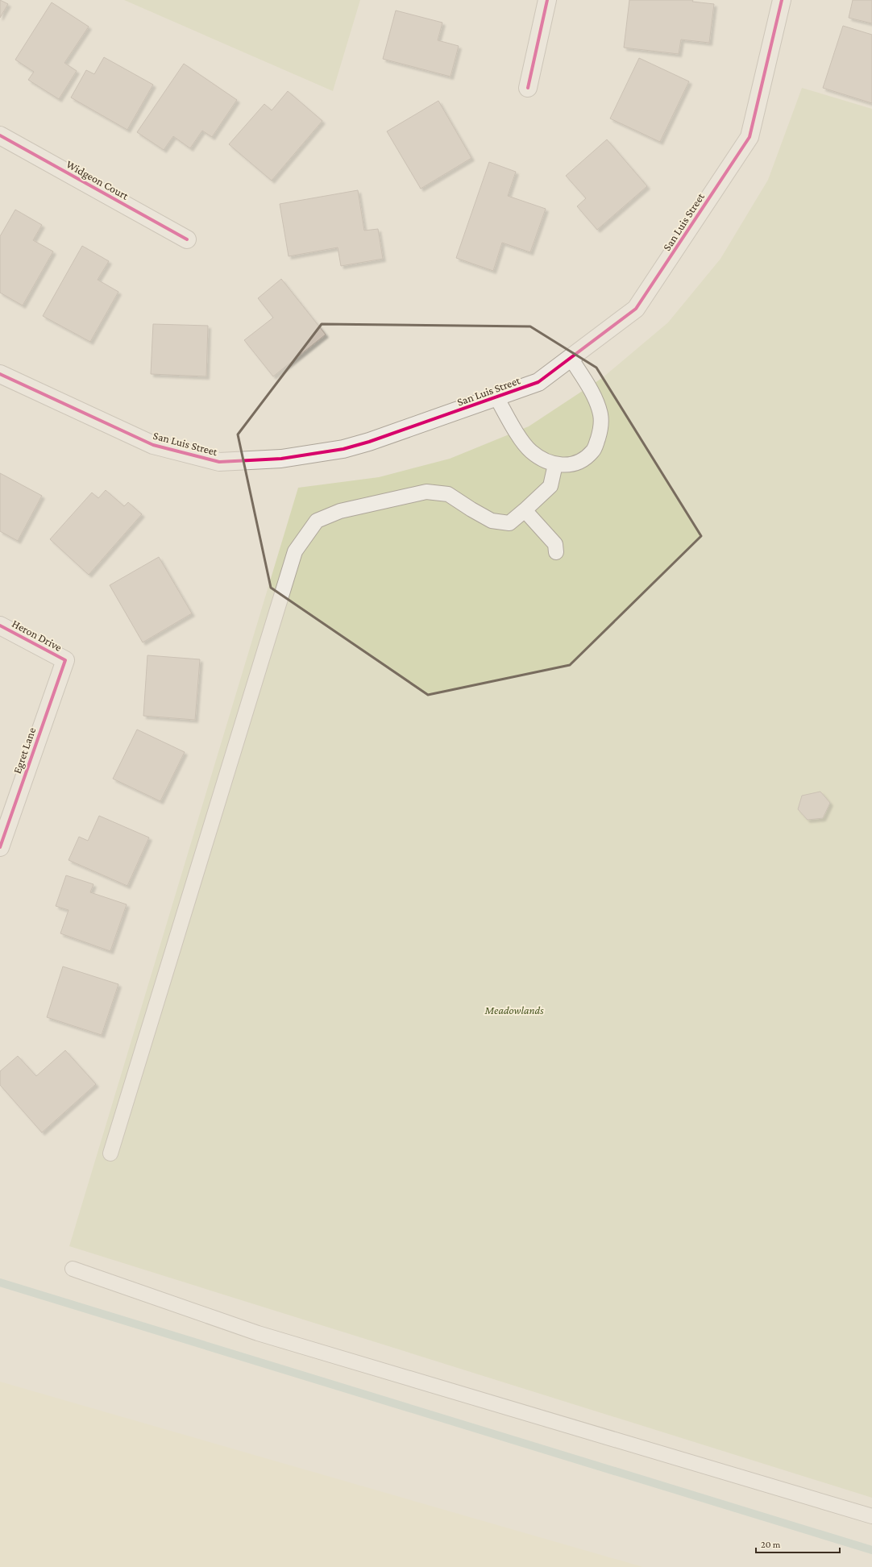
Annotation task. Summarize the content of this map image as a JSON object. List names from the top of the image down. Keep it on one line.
{"streets":{"street":["Widgeon Court","San Luis Street","Heron Drive","Egret Lane"]},"crossings":[["Heron Drive","Egret Lane"]],"parks":["Meadowlands"],"scale_bar":"20 m"}
